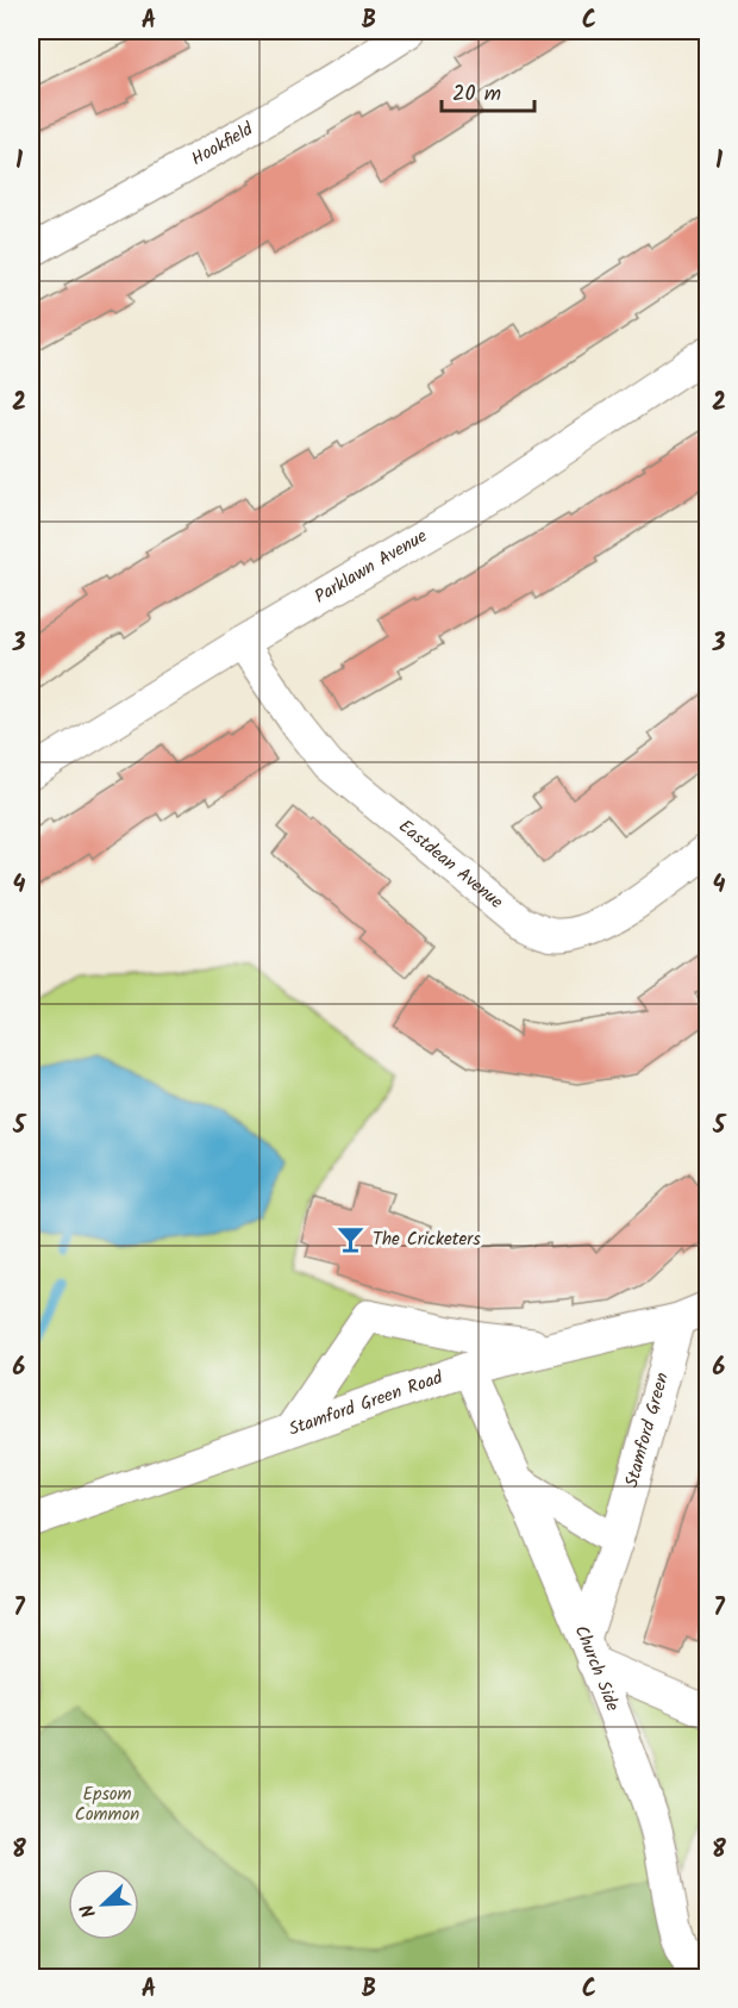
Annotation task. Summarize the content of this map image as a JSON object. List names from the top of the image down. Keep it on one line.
{"streets":{"street":["Hookfield","Parklawn Avenue","Eastdean Avenue","Stamford Green Road","Stamford Green","Church Side"]},"crossings":[["Parklawn Avenue","Eastdean Avenue"],["Stamford Green Road","Stamford Green"],["Stamford Green Road","Church Side"],["Stamford Green","Church Side"]],"parks":["Epsom Common"],"places":{"bar":["The Cricketers"]},"scale_bar":"20 m","north":"bottom left","grid":{"columns":["A","B","C"],"rows":["1","2","3","4","5","6","7","8"]}}
